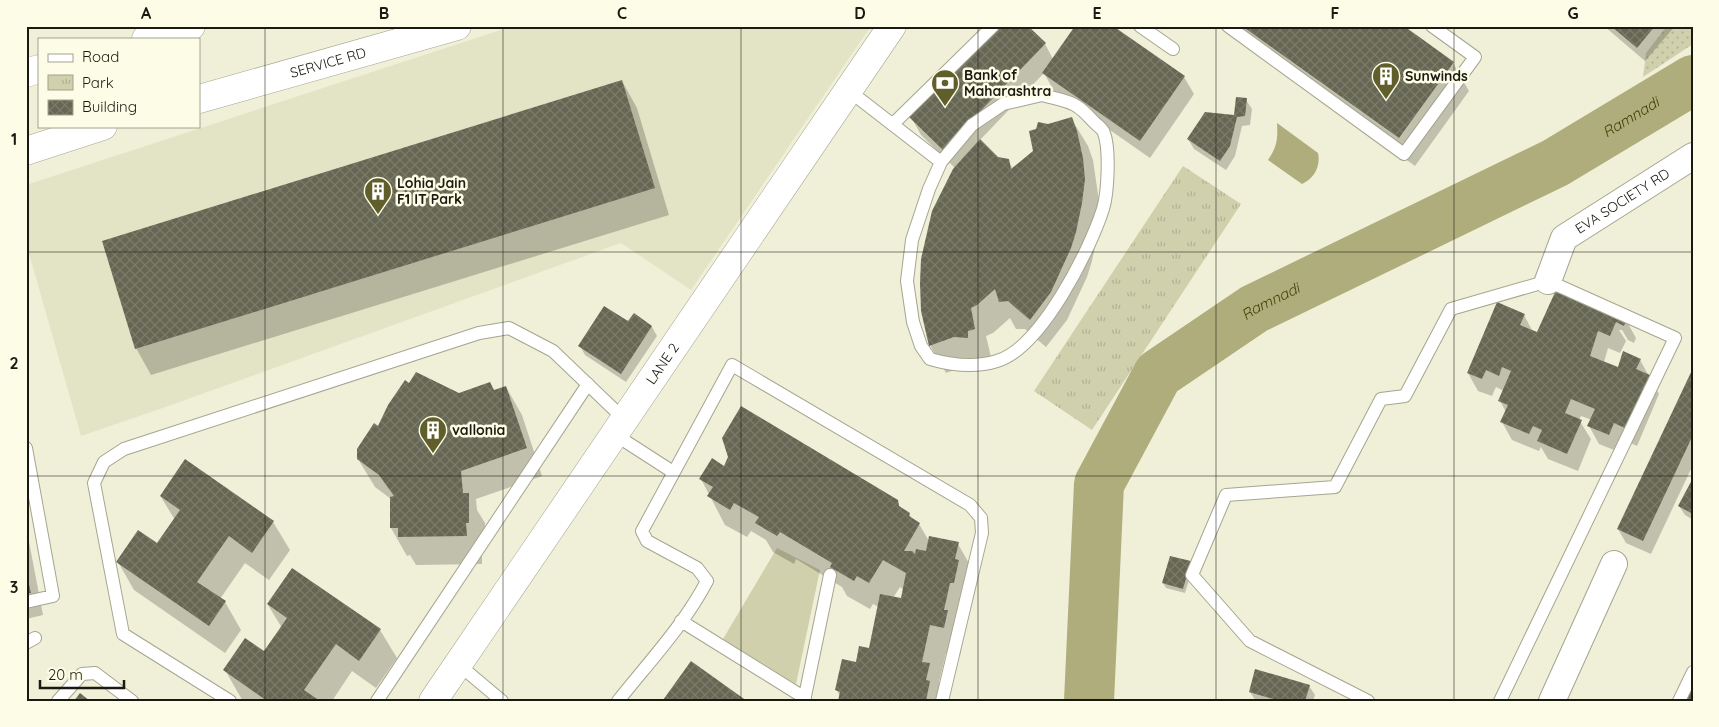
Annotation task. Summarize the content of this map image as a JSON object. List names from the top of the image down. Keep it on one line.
{"streets":{"main road":["SERVICE RD","LANE 2"],"street":["EVA SOCIETY RD"]},"water":["Ramnadi"],"places":{"building":["Sunwinds","Lohia Jain F1 IT Park","vallonia"],"bank":["Bank of Maharashtra"]},"legend":["Road","Park","Building"],"scale_bar":"20 m","grid":{"columns":["A","B","C","D","E","F","G"],"rows":["1","2","3"]}}
